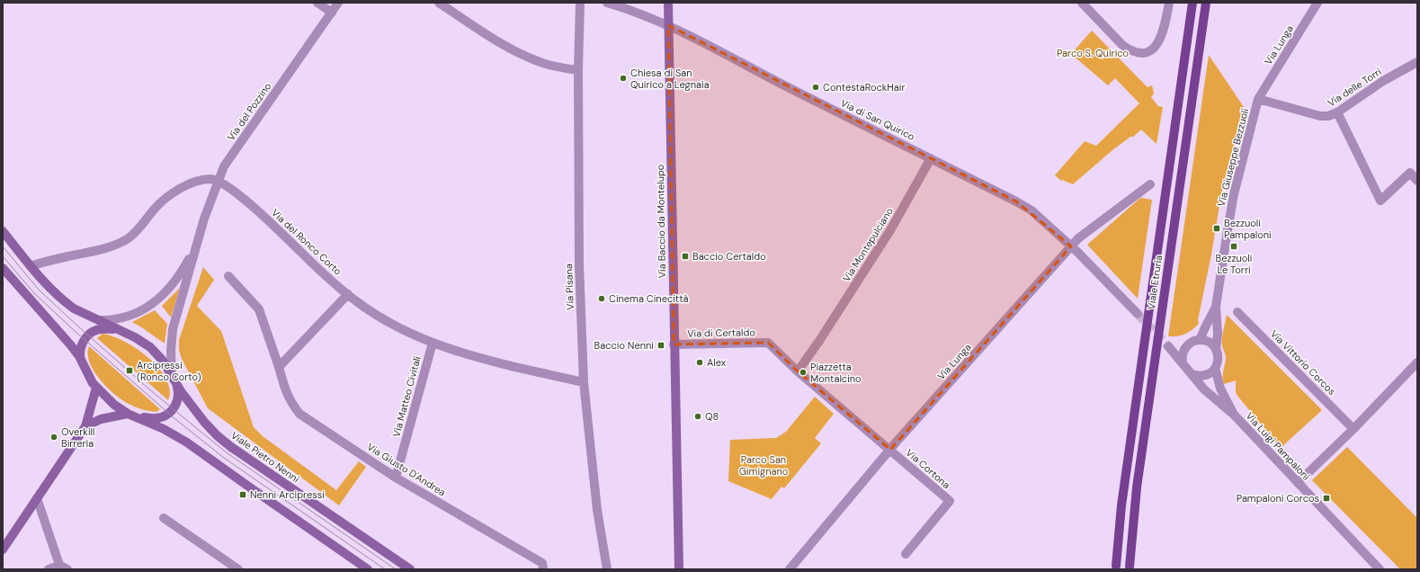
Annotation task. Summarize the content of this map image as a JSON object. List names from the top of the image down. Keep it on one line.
{"streets":{"main road":["Via Baccio da Montelupo","Viale Etruria","Viale Pietro Nenni"],"street":["Via Lunga","Via delle Torri","Via del Pozzino","Via di San Quirico","Via Giuseppe Bezzuoli","Via del Ronco Corto","Via Montepulciano","Via Pisana","Via di Certaldo","Via Vittorio Corcos","Via Matteo Civitali","Via Luigi Pampaloni","Via Cortona","Via Giusto D'Andrea"]},"crossings":[["Via Lunga","Via delle Torri"],["Via Lunga","Via di San Quirico"],["Via Lunga","Via Giuseppe Bezzuoli"],["Via Lunga","Via Cortona"],["Via delle Torri","Via Giuseppe Bezzuoli"],["Via del Pozzino","Via del Ronco Corto"],["Via del Pozzino","Viale Pietro Nenni"],["Via di San Quirico","Via Baccio da Montelupo"],["Via di San Quirico","Via Montepulciano"],["Via Giuseppe Bezzuoli","Via Luigi Pampaloni"],["Via Baccio da Montelupo","Via di Certaldo"],["Via del Ronco Corto","Via Pisana"],["Via del Ronco Corto","Via Matteo Civitali"],["Via Montepulciano","Via di Certaldo"],["Via Matteo Civitali","Via Giusto D'Andrea"]],"parks":["Parco S. Quirico","Parco San Gimignano"],"places":{"other":["Chiesa di San Quirico a Legnaia","ContestaRockHair","Cinema Cinecittà","Alex","Piazzetta Montalcino","Q8","Overkill Birreria"],"transit":["Bezzuoli Pampaloni","Bezzuoli Le Torri","Baccio Certaldo","Baccio Nenni","Arcipressi (Ronco Corto)","Nenni Arcipressi","Pampaloni Corcos"]}}
